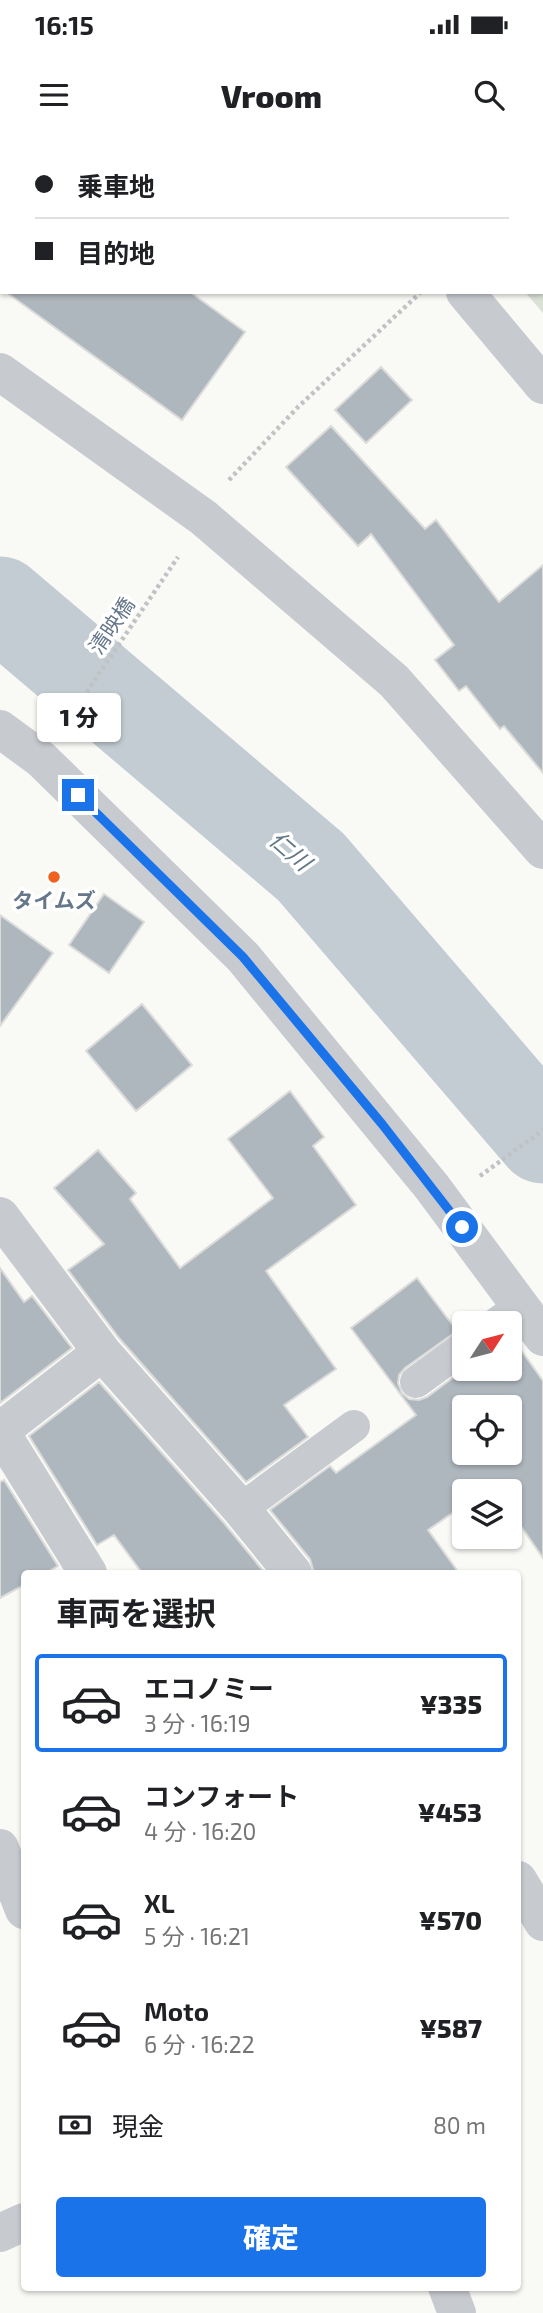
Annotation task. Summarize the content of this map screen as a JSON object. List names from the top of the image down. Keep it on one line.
{"streets":{"path":["清映橋"]},"water":["仁川"],"places":["タイムズ"],"north":"top right","page":{"status":"16:15","header":"Vroom","banner":["乗車地","目的地"],"bubble":"1 分","heading":"車両を選択","list":[{"name":"エコノミー","note":"3 分 · 16:19","value":"¥335"},{"name":"コンフォート","note":"4 分 · 16:20","value":"¥453"},{"name":"XL","note":"5 分 · 16:21","value":"¥570"},{"name":"Moto","note":"6 分 · 16:22","value":"¥587"}],"pay":["現金","80 m"],"buttons":"確定"}}
